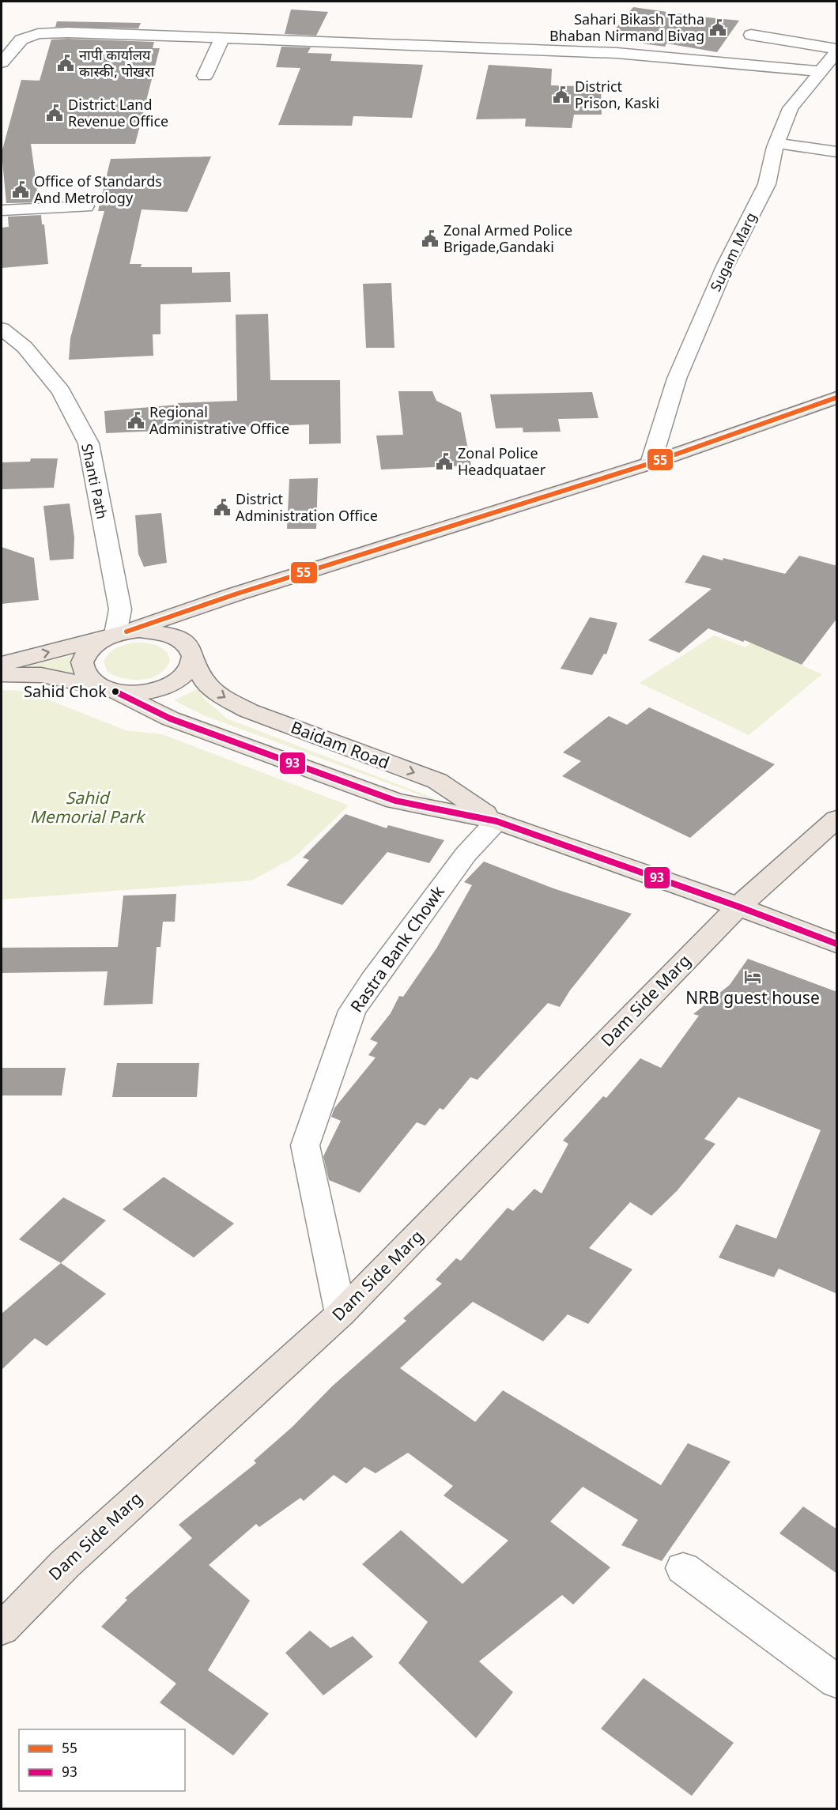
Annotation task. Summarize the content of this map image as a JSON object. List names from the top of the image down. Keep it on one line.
{"streets":{"main road":["Baidam Road","Dam Side Marg"],"street":["Sugam Marg","Shanti Path","Rastra Bank Chowk"]},"crossings":[["Shanti Path","Baidam Road"],["Baidam Road","Rastra Bank Chowk"],["Baidam Road","Dam Side Marg"],["Rastra Bank Chowk","Dam Side Marg"]],"parks":["Sahid Memorial Park"],"places":{"public building":["Sahari Bikash Tatha Bhaban Nirmand Bivag","नापी कार्यालय कास्की, पोखरा","District Prison, Kaski","District Land Revenue Office","Office of Standards And Metrology","Zonal Armed Police Brigade,Gandaki","Regional Administrative Office","Zonal Police Headquataer","District Administration Office"],"other":["Sahid Chok"],"hotel":["NRB guest house"]},"lines":["transit line 55","transit line 93"],"legend":["55","93"]}
